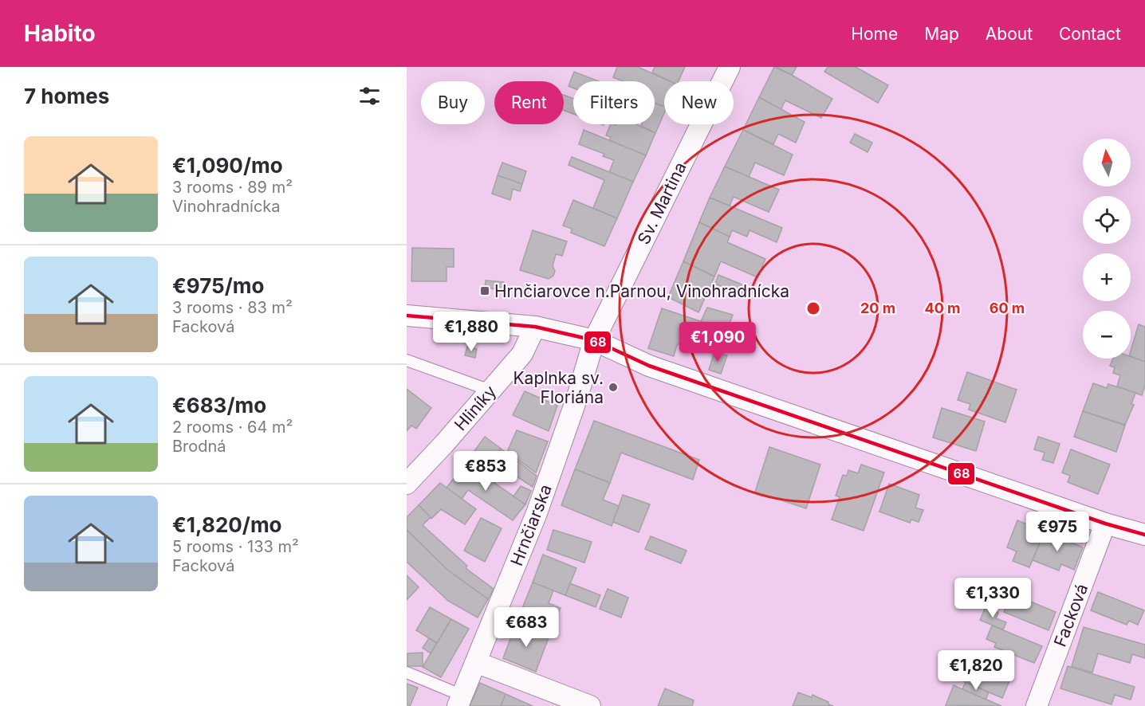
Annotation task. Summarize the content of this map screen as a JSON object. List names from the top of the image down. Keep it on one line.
{"streets":{"street":["Sv. Martina","Hliníky","Hrnčiarska","Facková"]},"crossings":[["Sv. Martina","Hrnčiarska"]],"places":{"transit":["Hrnčiarovce n.Parnou, Vinohradnícka"],"other":["Kaplnka sv. Floriána"]},"lines":["transit line 68"],"north":"top","page":{"header":"Habito","nav":["Home","Map","About","Contact"],"heading":"7 homes","chip":["Buy","Rent","Filters","New"],"list":[{"name":"€1,090/mo","note":"3 rooms · 89 m² · Vinohradnícka"},{"name":"€975/mo","note":"3 rooms · 83 m² · Facková"},{"name":"€683/mo","note":"2 rooms · 64 m² · Brodná"},{"name":"€1,820/mo","note":"5 rooms · 133 m² · Facková"}],"map_buttons":["+","−"],"price":["€1,880","€1,090","€853","€975","€1,330","€683","€1,820"]},"rings":["20 m","40 m","60 m"]}
